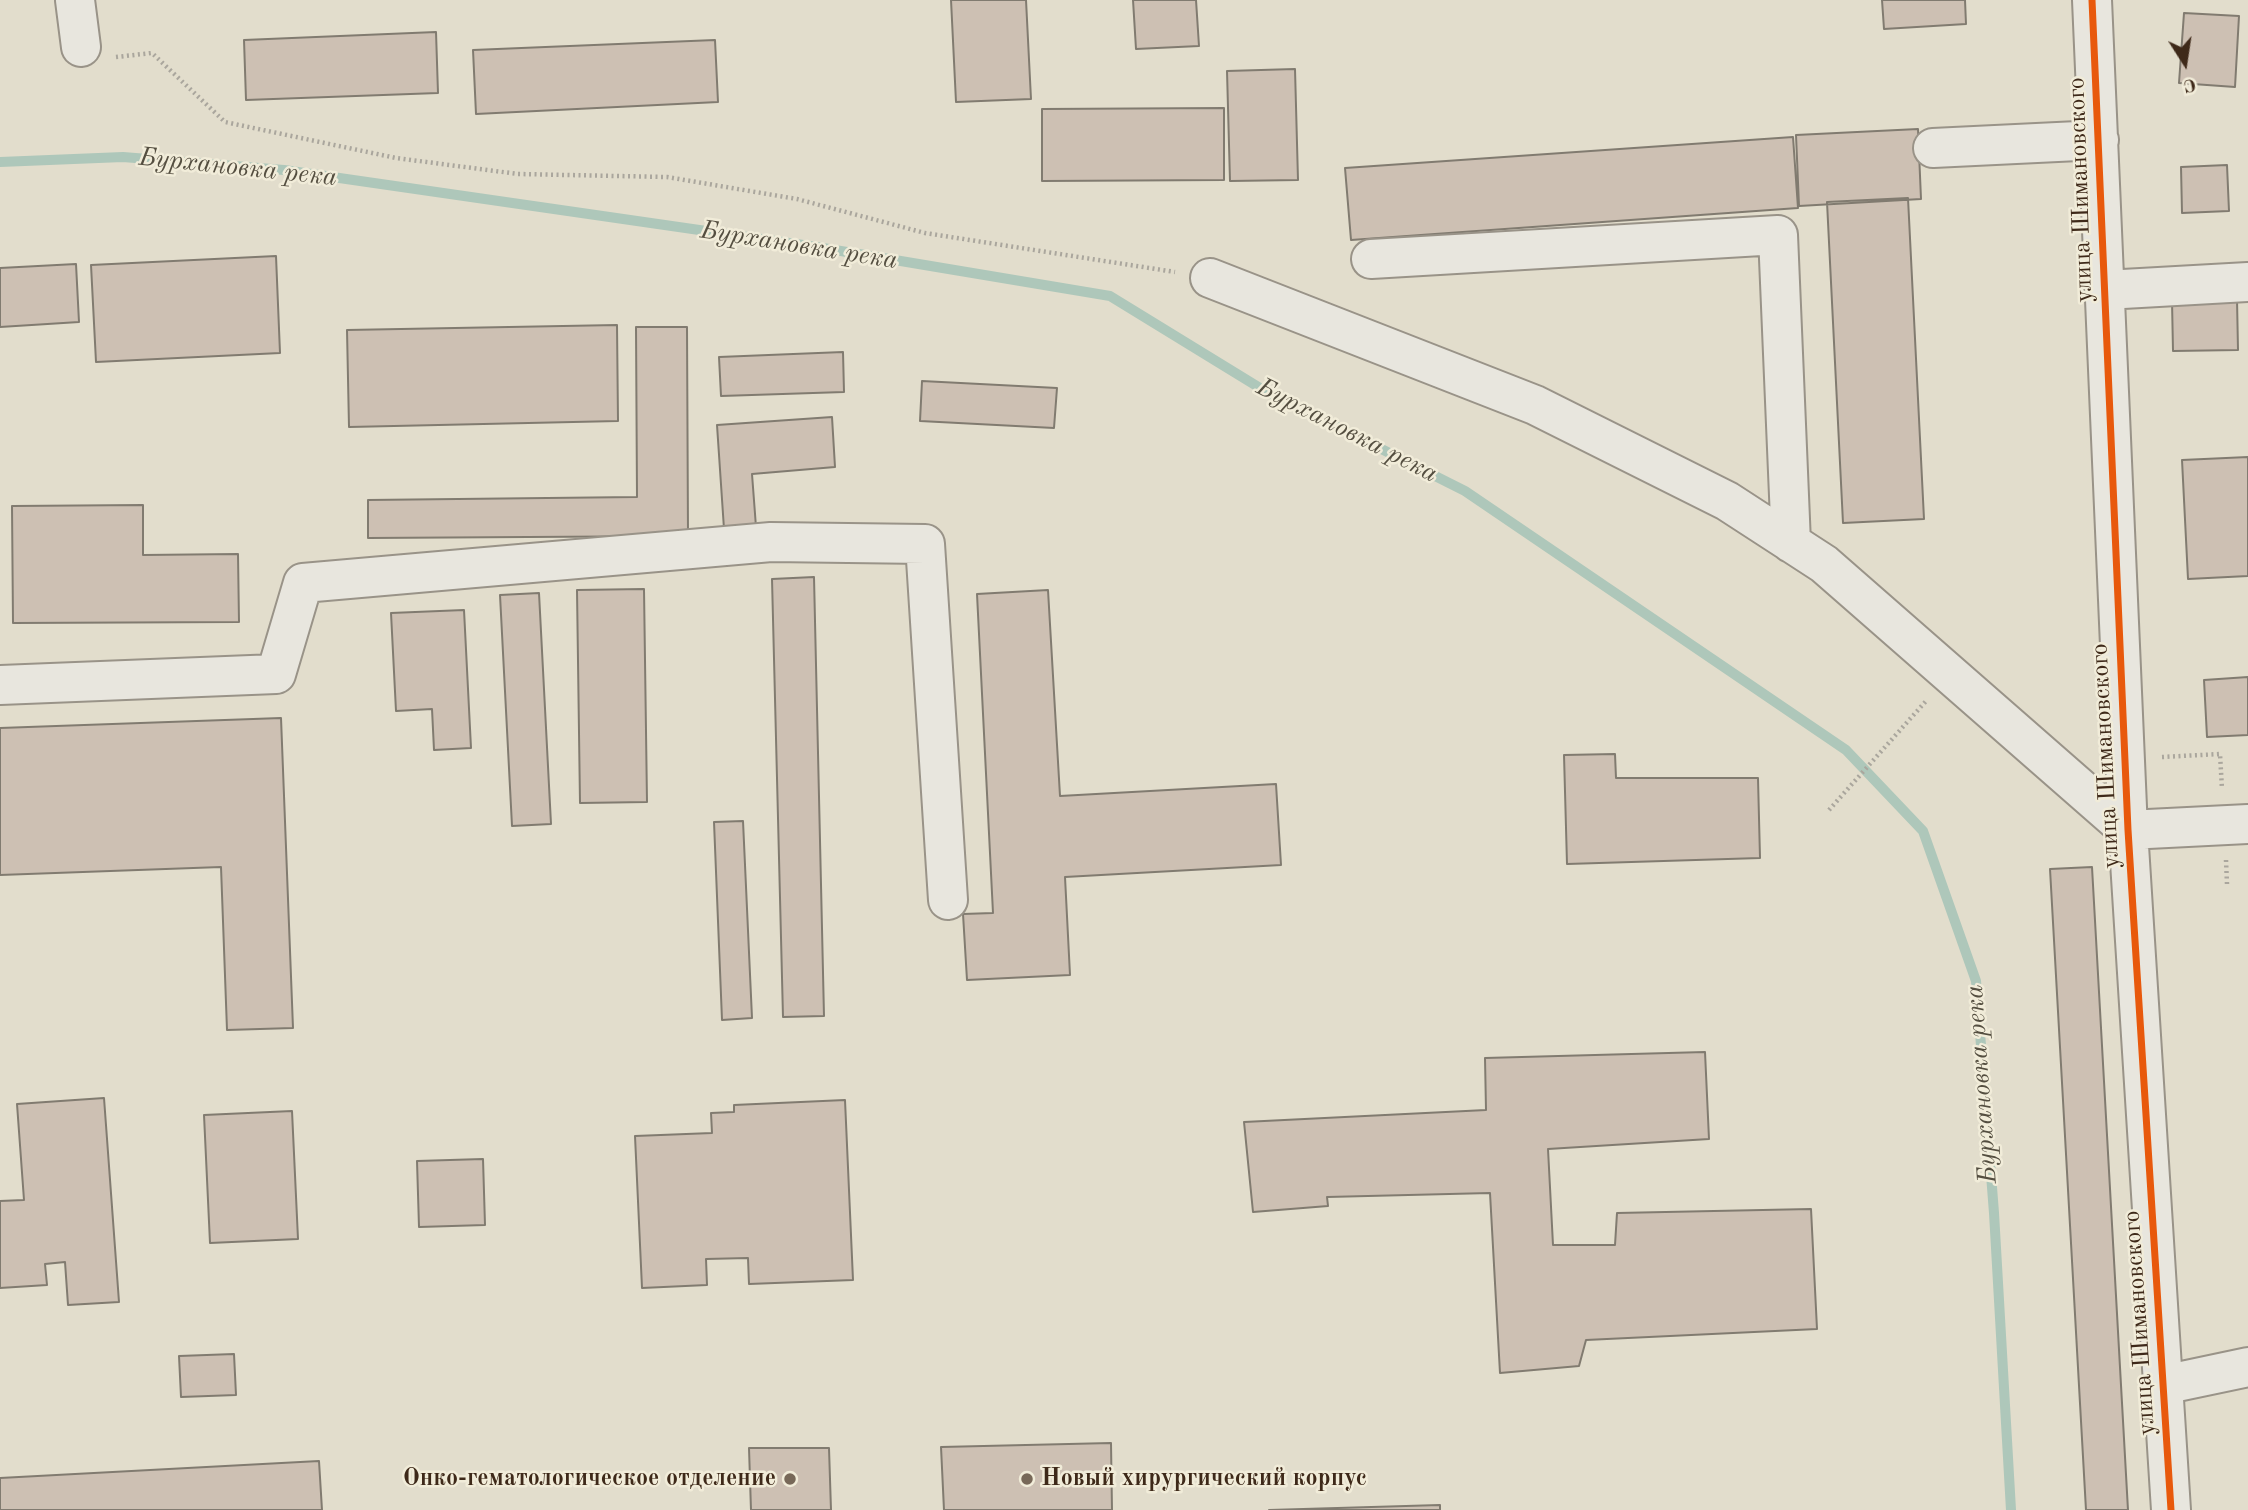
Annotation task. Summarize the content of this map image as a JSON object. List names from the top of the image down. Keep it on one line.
{"streets":{"street":["улица Шимановского"]},"water":["Бурхановка река"],"places":["Онко-гематологическое отделение","Новый хирургический корпус"],"north":"bottom"}
